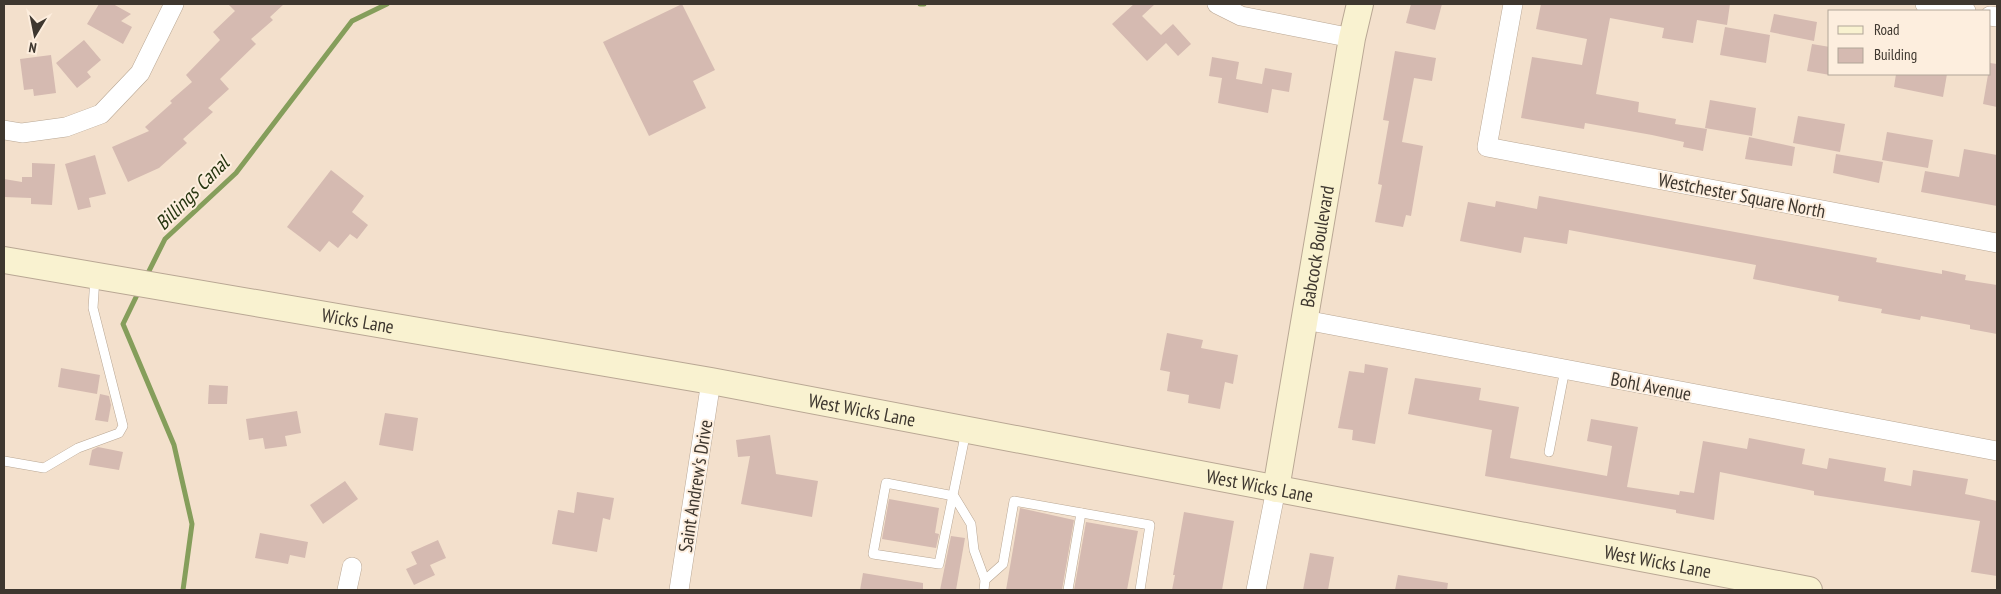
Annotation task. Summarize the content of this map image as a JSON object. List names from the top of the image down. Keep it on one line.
{"streets":{"main road":["Babcock Boulevard","Wicks Lane","West Wicks Lane"],"street":["Westchester Square North","Bohl Avenue","Saint Andrew's Drive"]},"crossings":[["Babcock Boulevard","Bohl Avenue"],["Babcock Boulevard","West Wicks Lane"],["Wicks Lane","West Wicks Lane"],["Wicks Lane","Saint Andrew's Drive"],["West Wicks Lane","Saint Andrew's Drive"]],"water":["Billings Canal"],"legend":["Road","Building"],"north":"bottom"}
